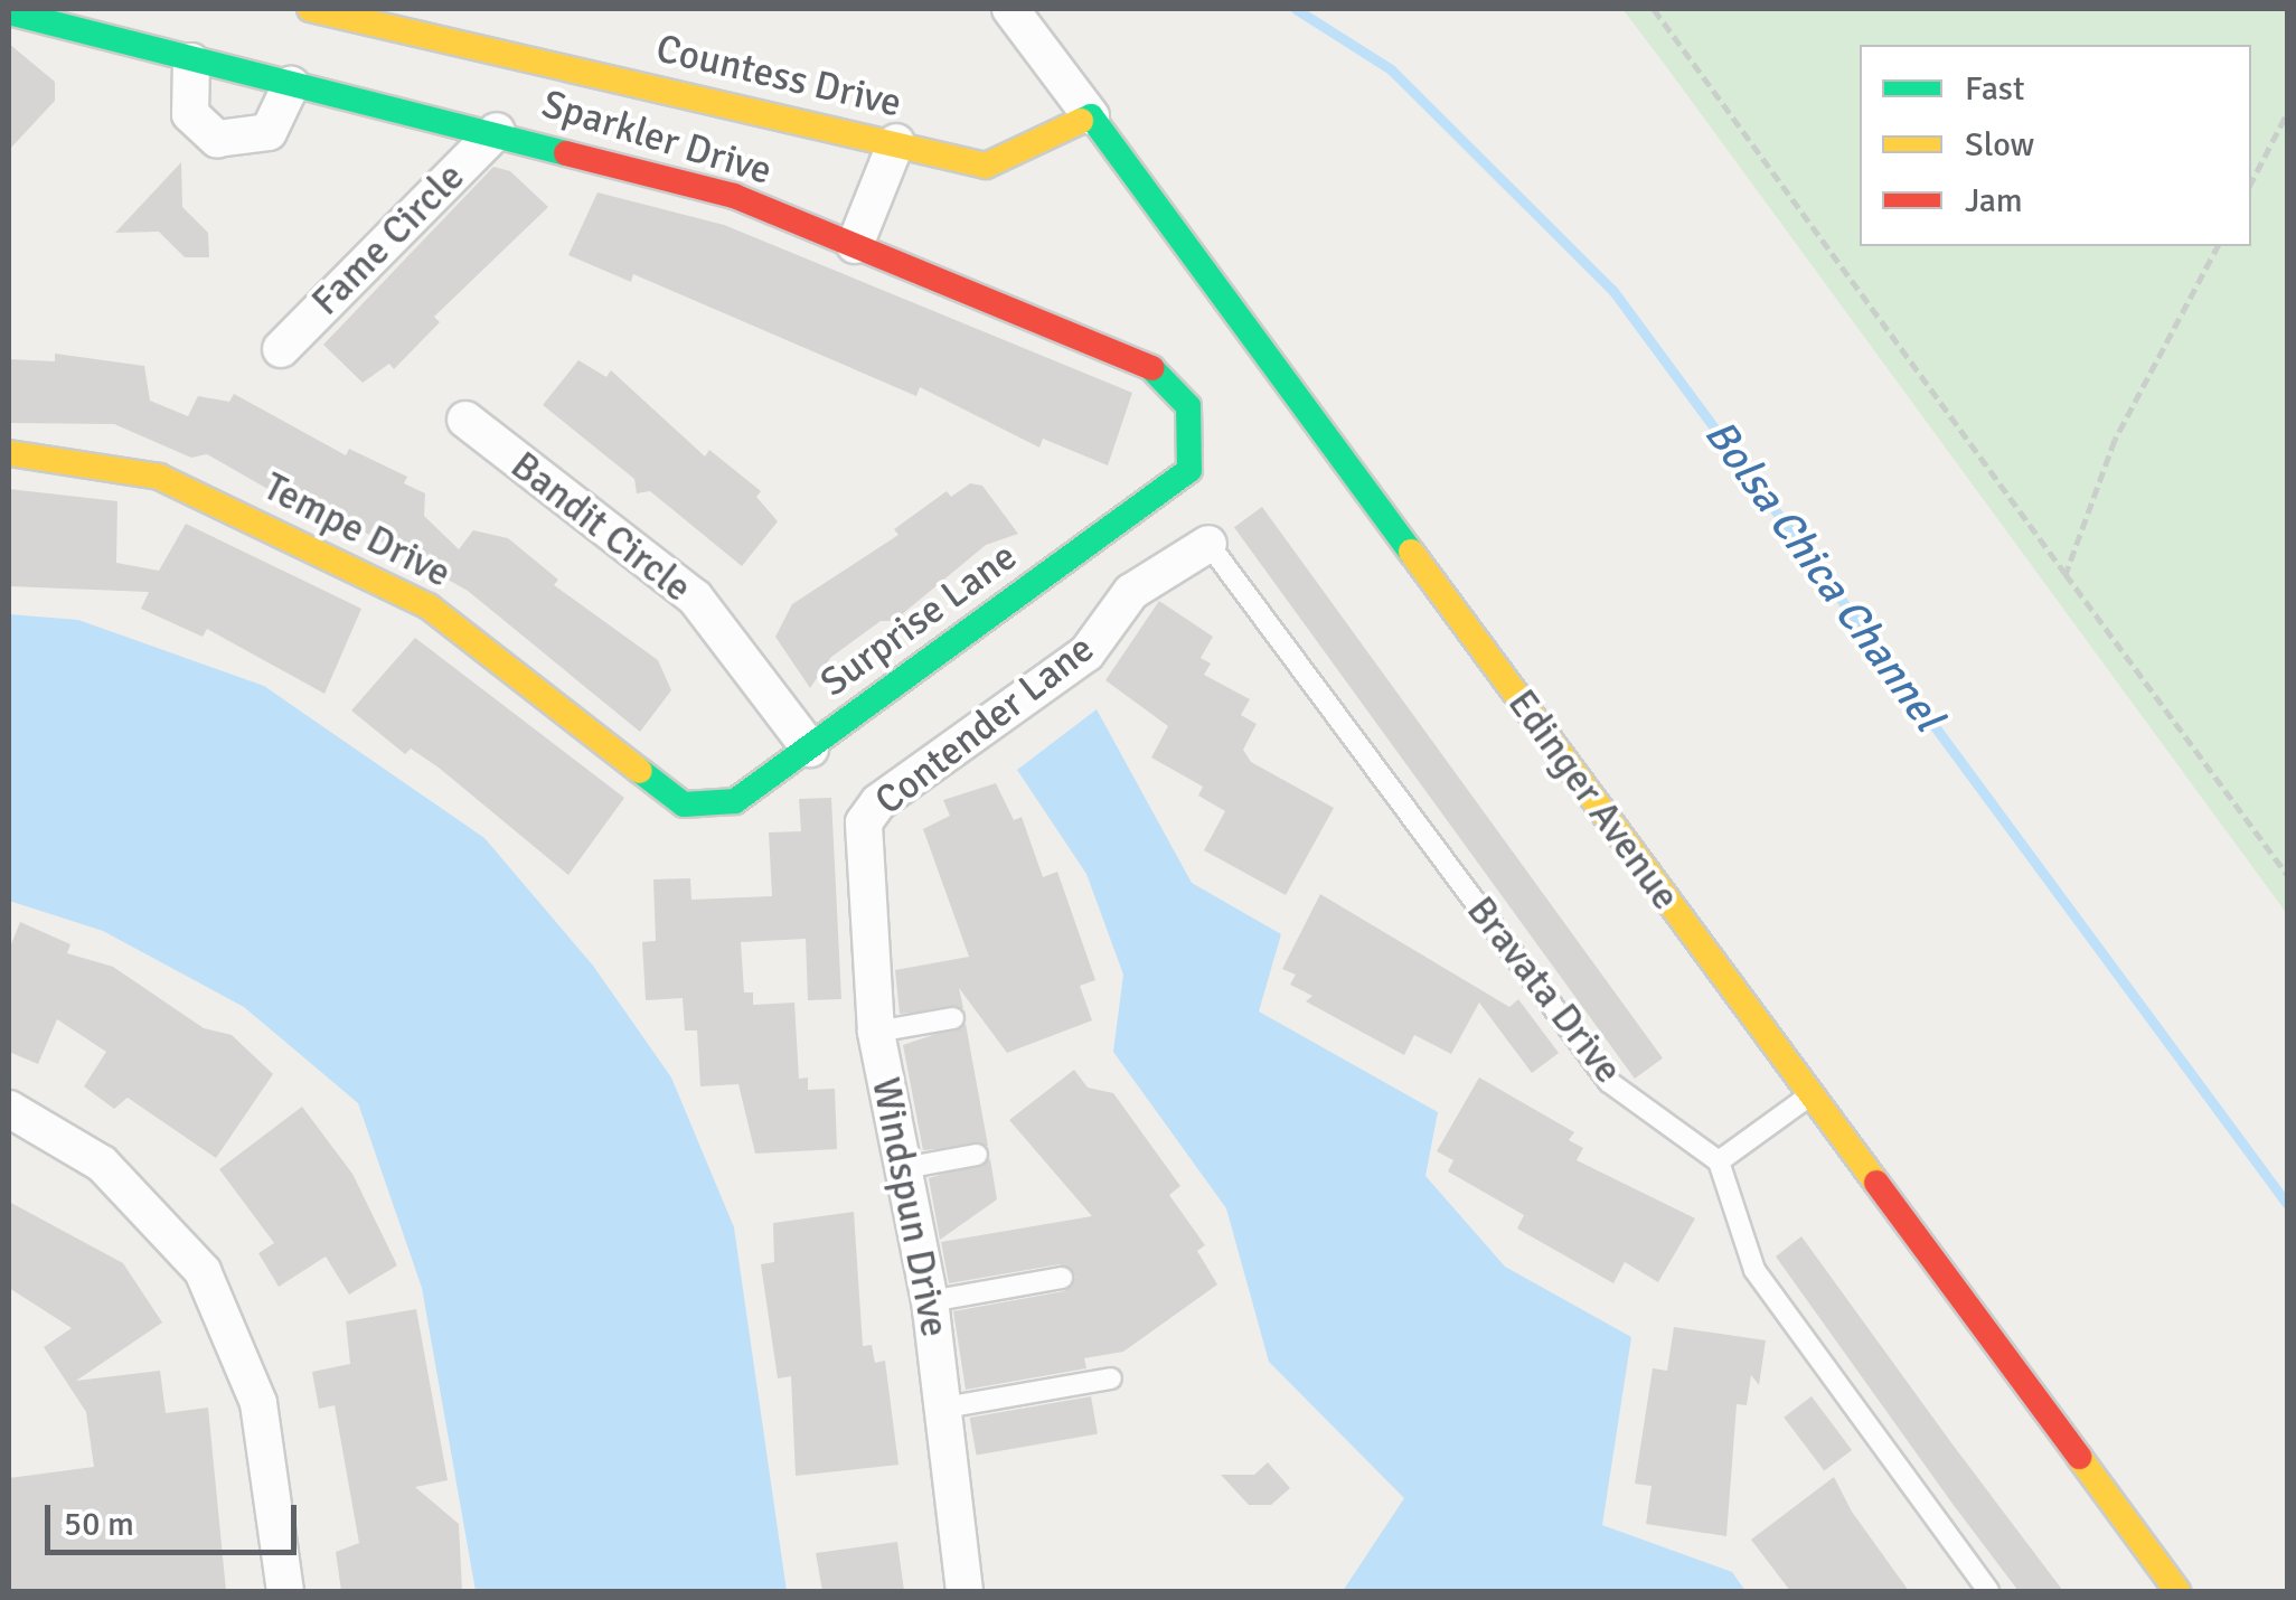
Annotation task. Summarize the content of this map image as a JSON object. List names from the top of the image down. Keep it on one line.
{"streets":{"street":["Countess Drive","Sparkler Drive","Fame Circle","Bandit Circle","Tempe Drive","Surprise Lane","Contender Lane","Edinger Avenue","Windspun Drive"],"lane":["Bravata Drive"]},"crossings":[["Countess Drive","Edinger Avenue"],["Sparkler Drive","Fame Circle"],["Sparkler Drive","Surprise Lane"],["Bandit Circle","Surprise Lane"],["Tempe Drive","Surprise Lane"],["Contender Lane","Bravata Drive"],["Contender Lane","Windspun Drive"]],"water":["Bolsa Chica Channel"],"legend":["Fast","Slow","Jam"],"scale_bar":"50 m"}
